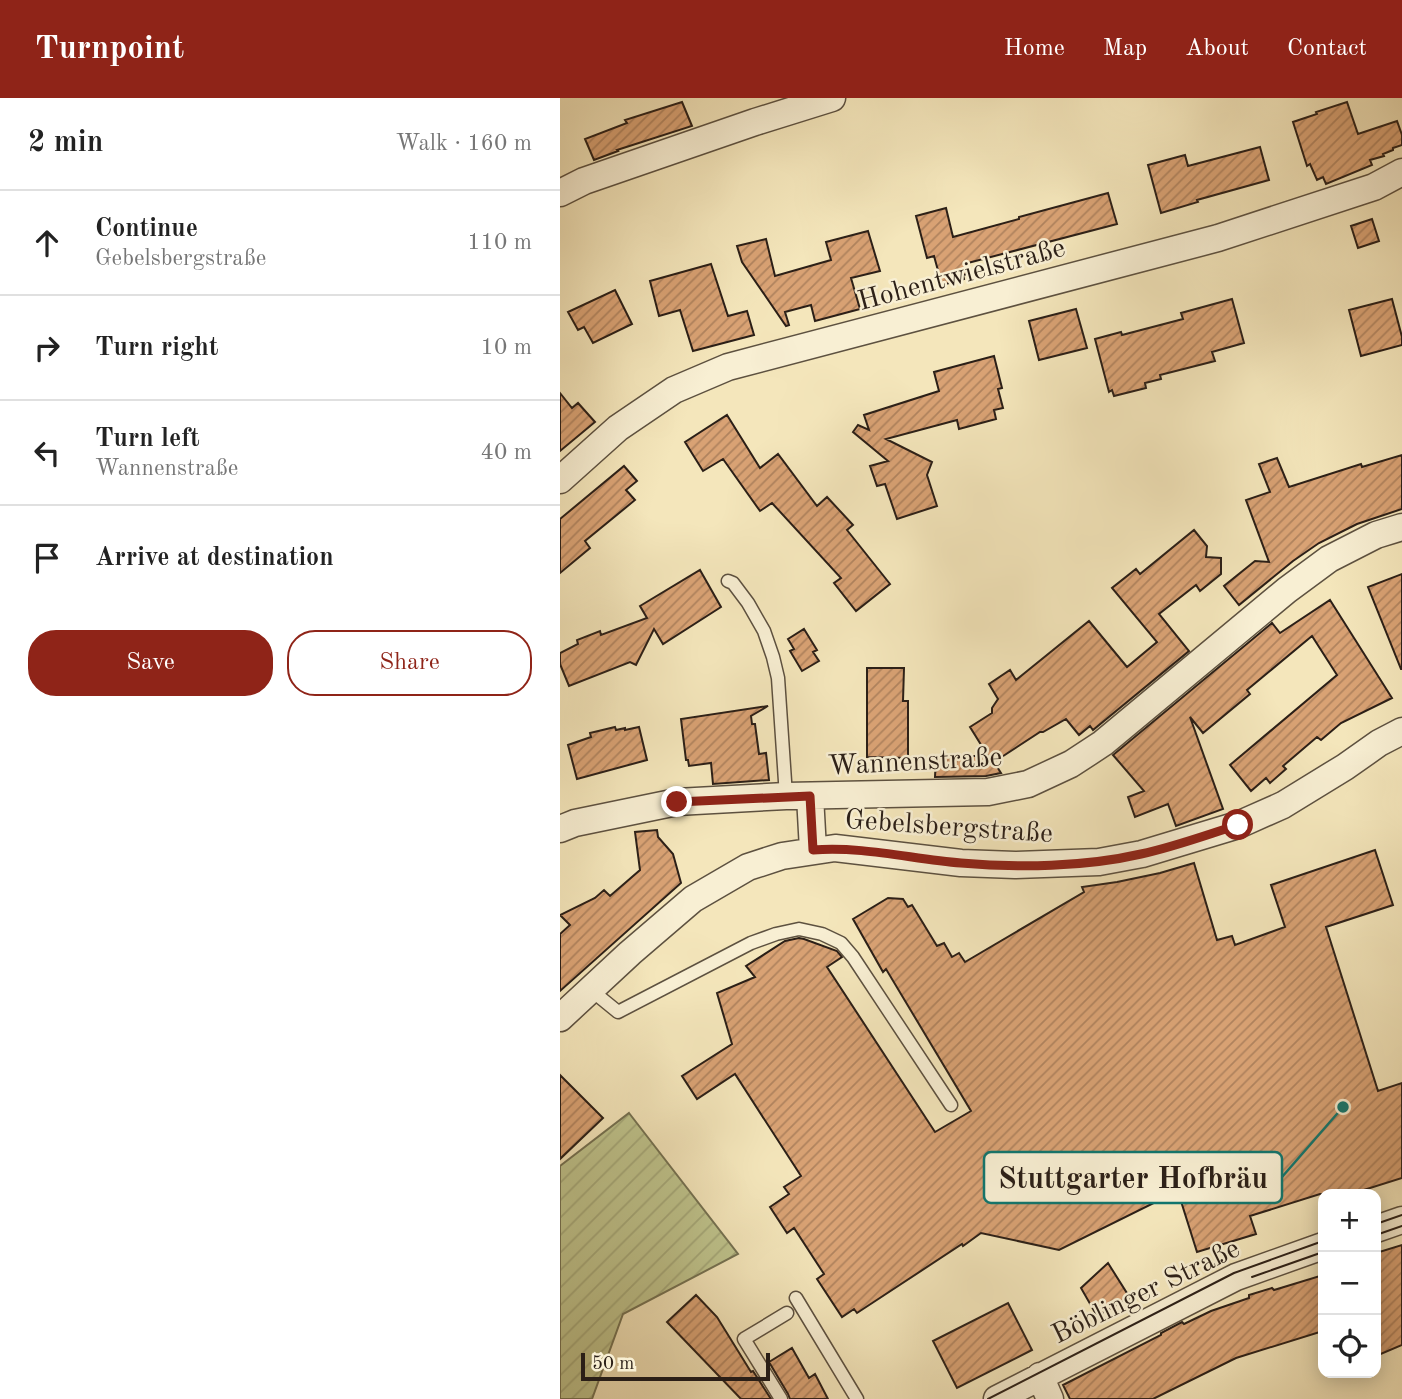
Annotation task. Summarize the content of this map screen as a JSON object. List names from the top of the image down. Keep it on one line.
{"streets":{"street":["Hohentwielstraße","Wannenstraße","Gebelsbergstraße","Böblinger Straße"]},"places":["Stuttgarter Hofbräu"],"scale_bar":"50 m","page":{"header":"Turnpoint","nav":["Home","Map","About","Contact"],"heading":["2 min","Walk · 160 m"],"list":[["Continue","Gebelsbergstraße","110 m"],["Turn right","10 m"],["Turn left","Wannenstraße","40 m"],"Arrive at destination"],"buttons":["Save","Share"],"map_buttons":["+","−"],"scale":"50 m"}}
